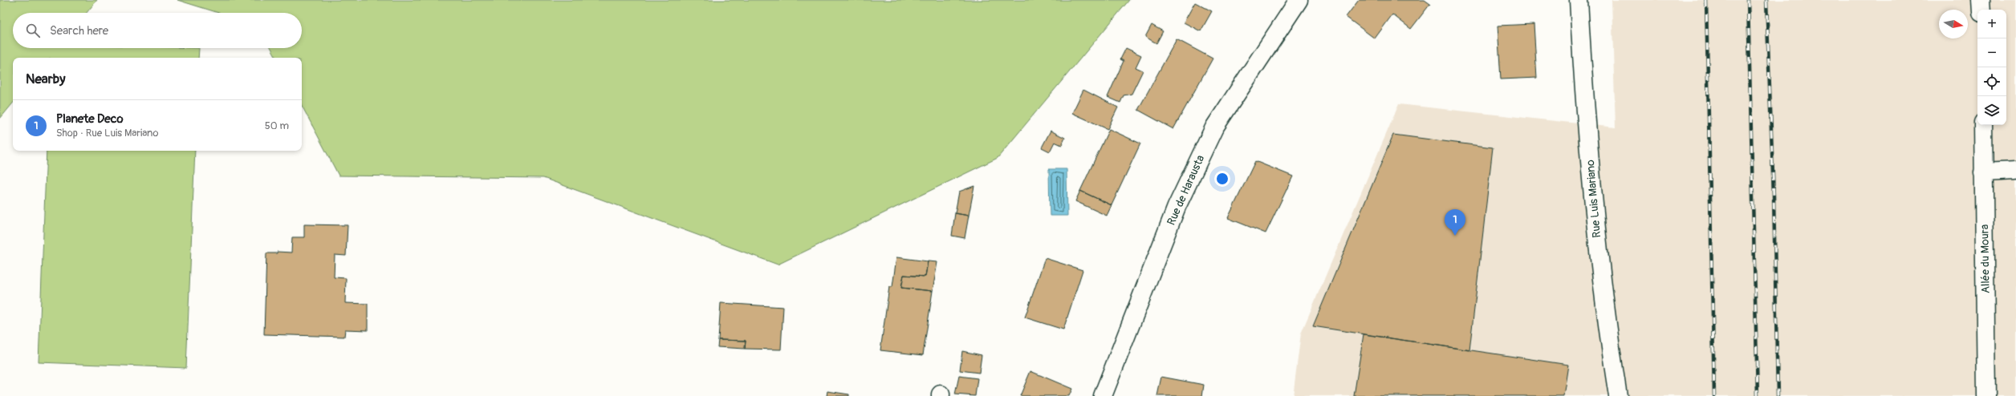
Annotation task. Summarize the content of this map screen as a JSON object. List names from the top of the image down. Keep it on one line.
{"streets":{"street":["Rue de Harausta","Rue Luis Mariano","Allée du Moura"]},"north":"right","page":{"map_buttons":["+","−"],"search":"Search here","heading":"Nearby","list":[{"mark":"1","name":"Planete Deco","note":"Shop · Rue Luis Mariano","value":"50 m"}],"pins":"1"}}
